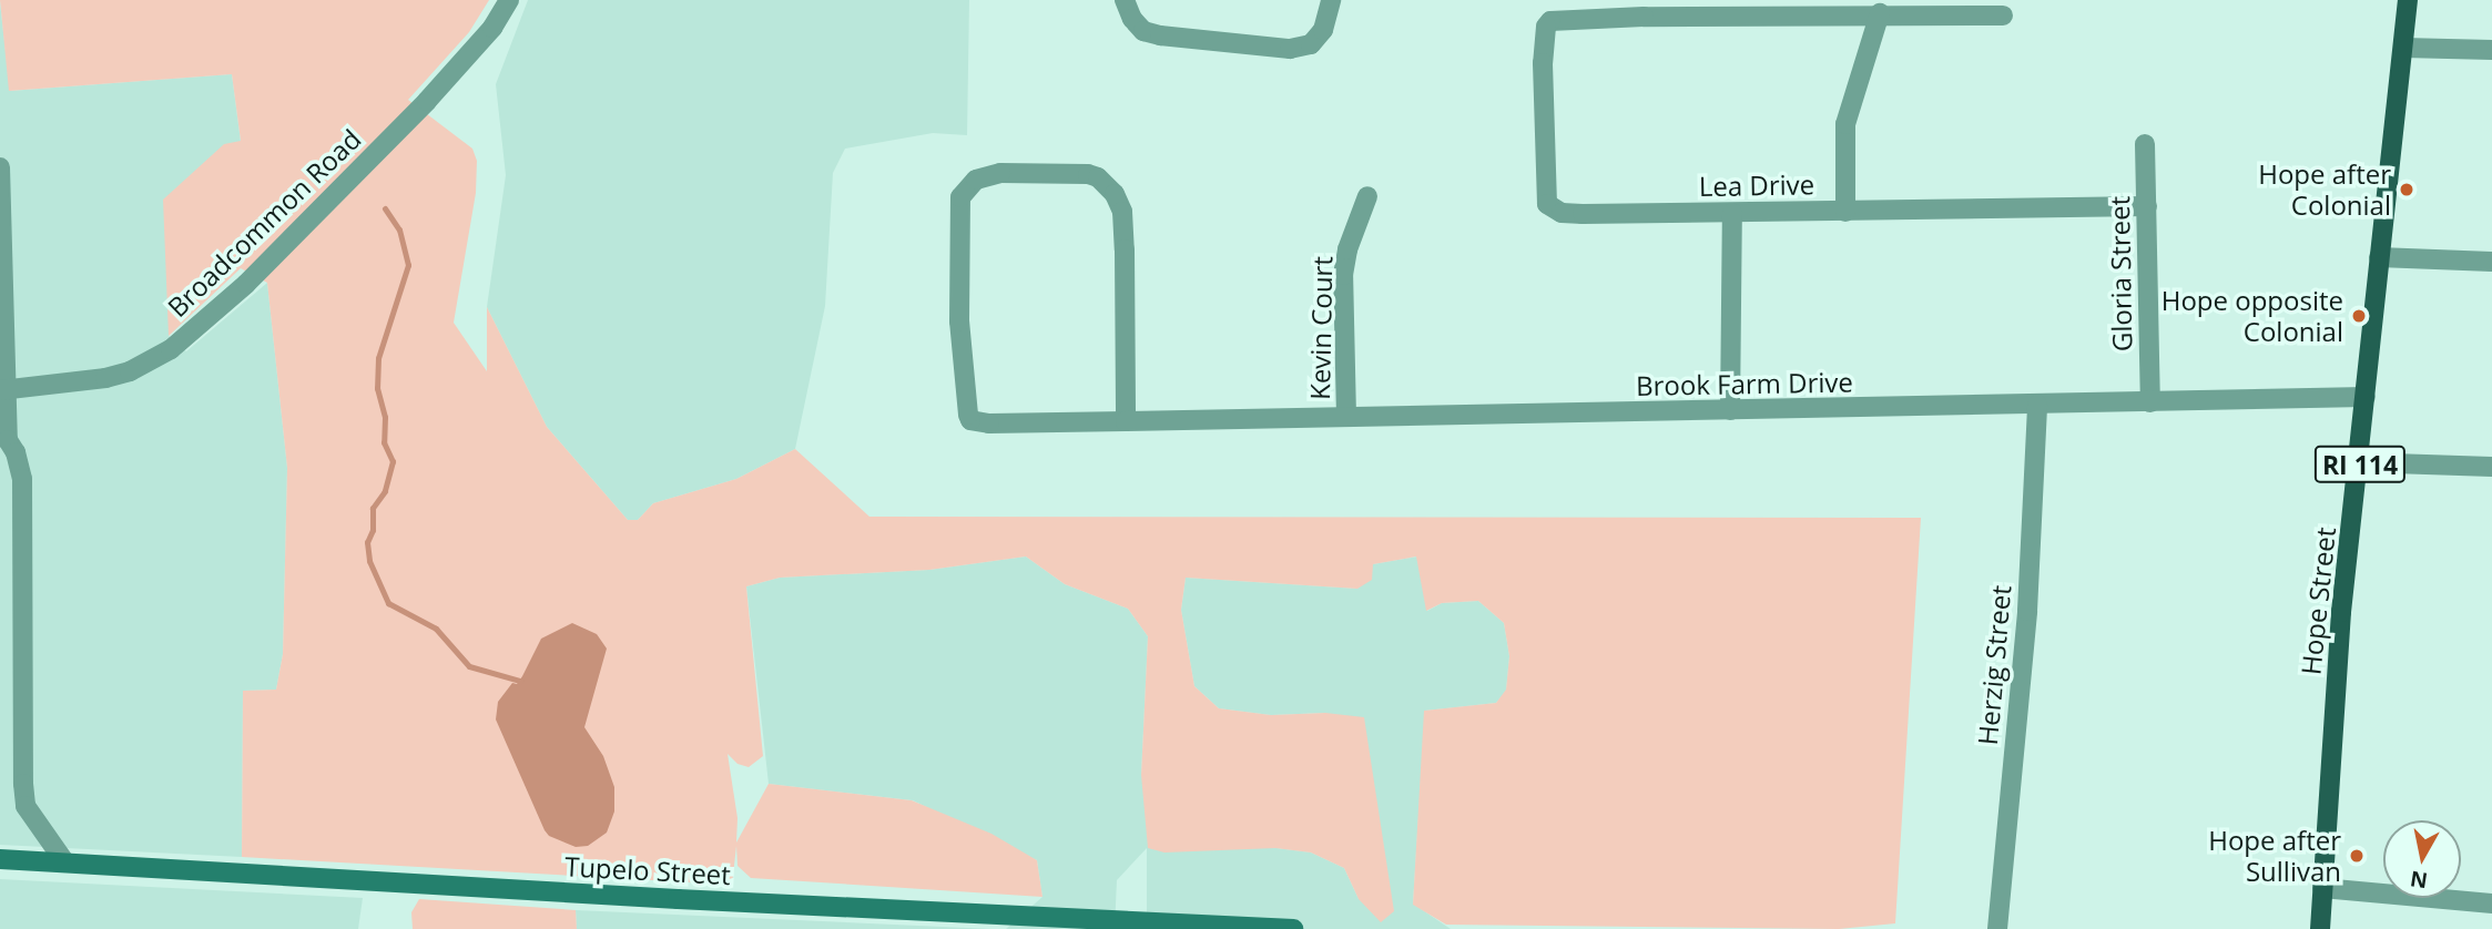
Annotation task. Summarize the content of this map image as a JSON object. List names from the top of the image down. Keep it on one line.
{"streets":{"main road":["RI 114","Hope Street","Tupelo Street"],"street":["Lea Drive","Broadcommon Road","Gloria Street","Kevin Court","Brook Farm Drive","Herzig Street"]},"crossings":[["Lea Drive","Gloria Street"],["Gloria Street","Brook Farm Drive"],["Kevin Court","Brook Farm Drive"],["Brook Farm Drive","Hope Street"],["Brook Farm Drive","Herzig Street"]],"places":["Hope after Colonial","Hope opposite Colonial","Hope after Sullivan"],"north":"bottom"}
